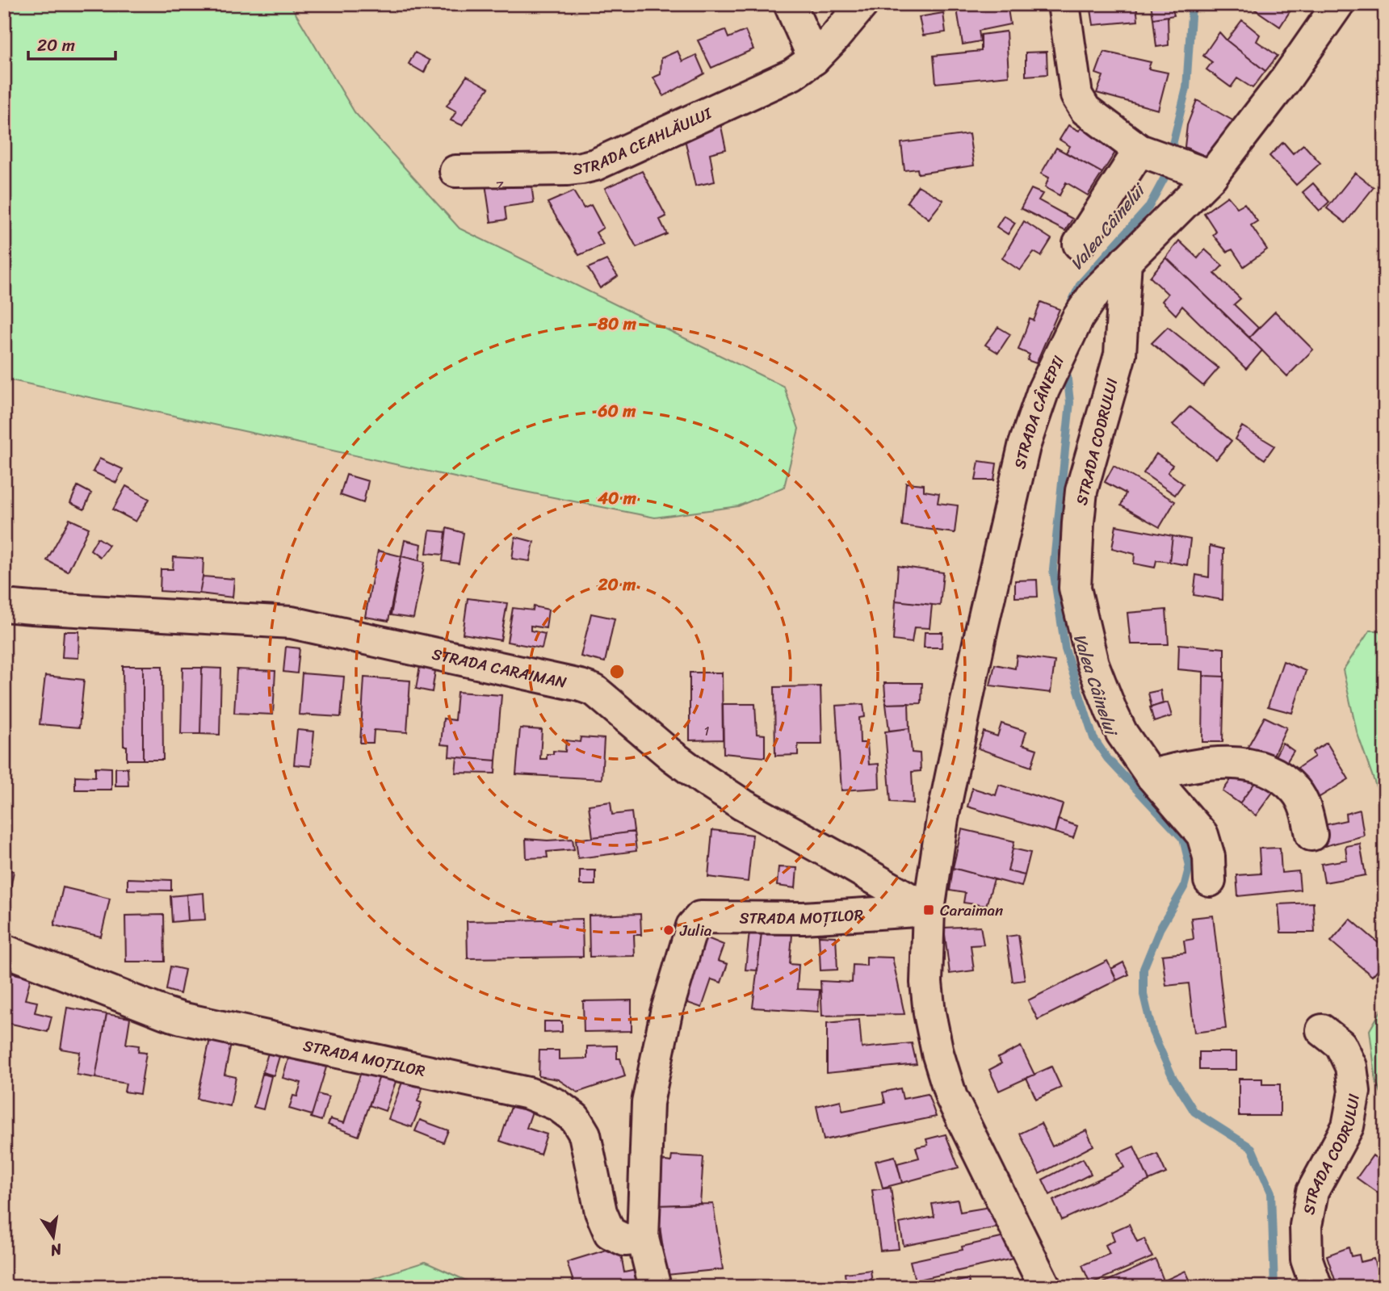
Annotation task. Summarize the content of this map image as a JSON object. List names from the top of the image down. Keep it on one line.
{"streets":{"street":["STRADA CEAHLĂULUI","STRADA CÂNEPII","STRADA CODRULUI","STRADA CARAIMAN","STRADA MOȚILOR"]},"crossings":[["STRADA CÂNEPII","STRADA CODRULUI"],["STRADA CÂNEPII","STRADA CARAIMAN"],["STRADA CÂNEPII","STRADA MOȚILOR"],["STRADA CARAIMAN","STRADA MOȚILOR"]],"water":["Valea Câinelui"],"places":{"transit":["Caraiman"],"other":["Julia"]},"house_numbers":["7","1"],"scale_bar":"20 m","north":"bottom","rings":["80 m","60 m","40 m","20 m"]}
